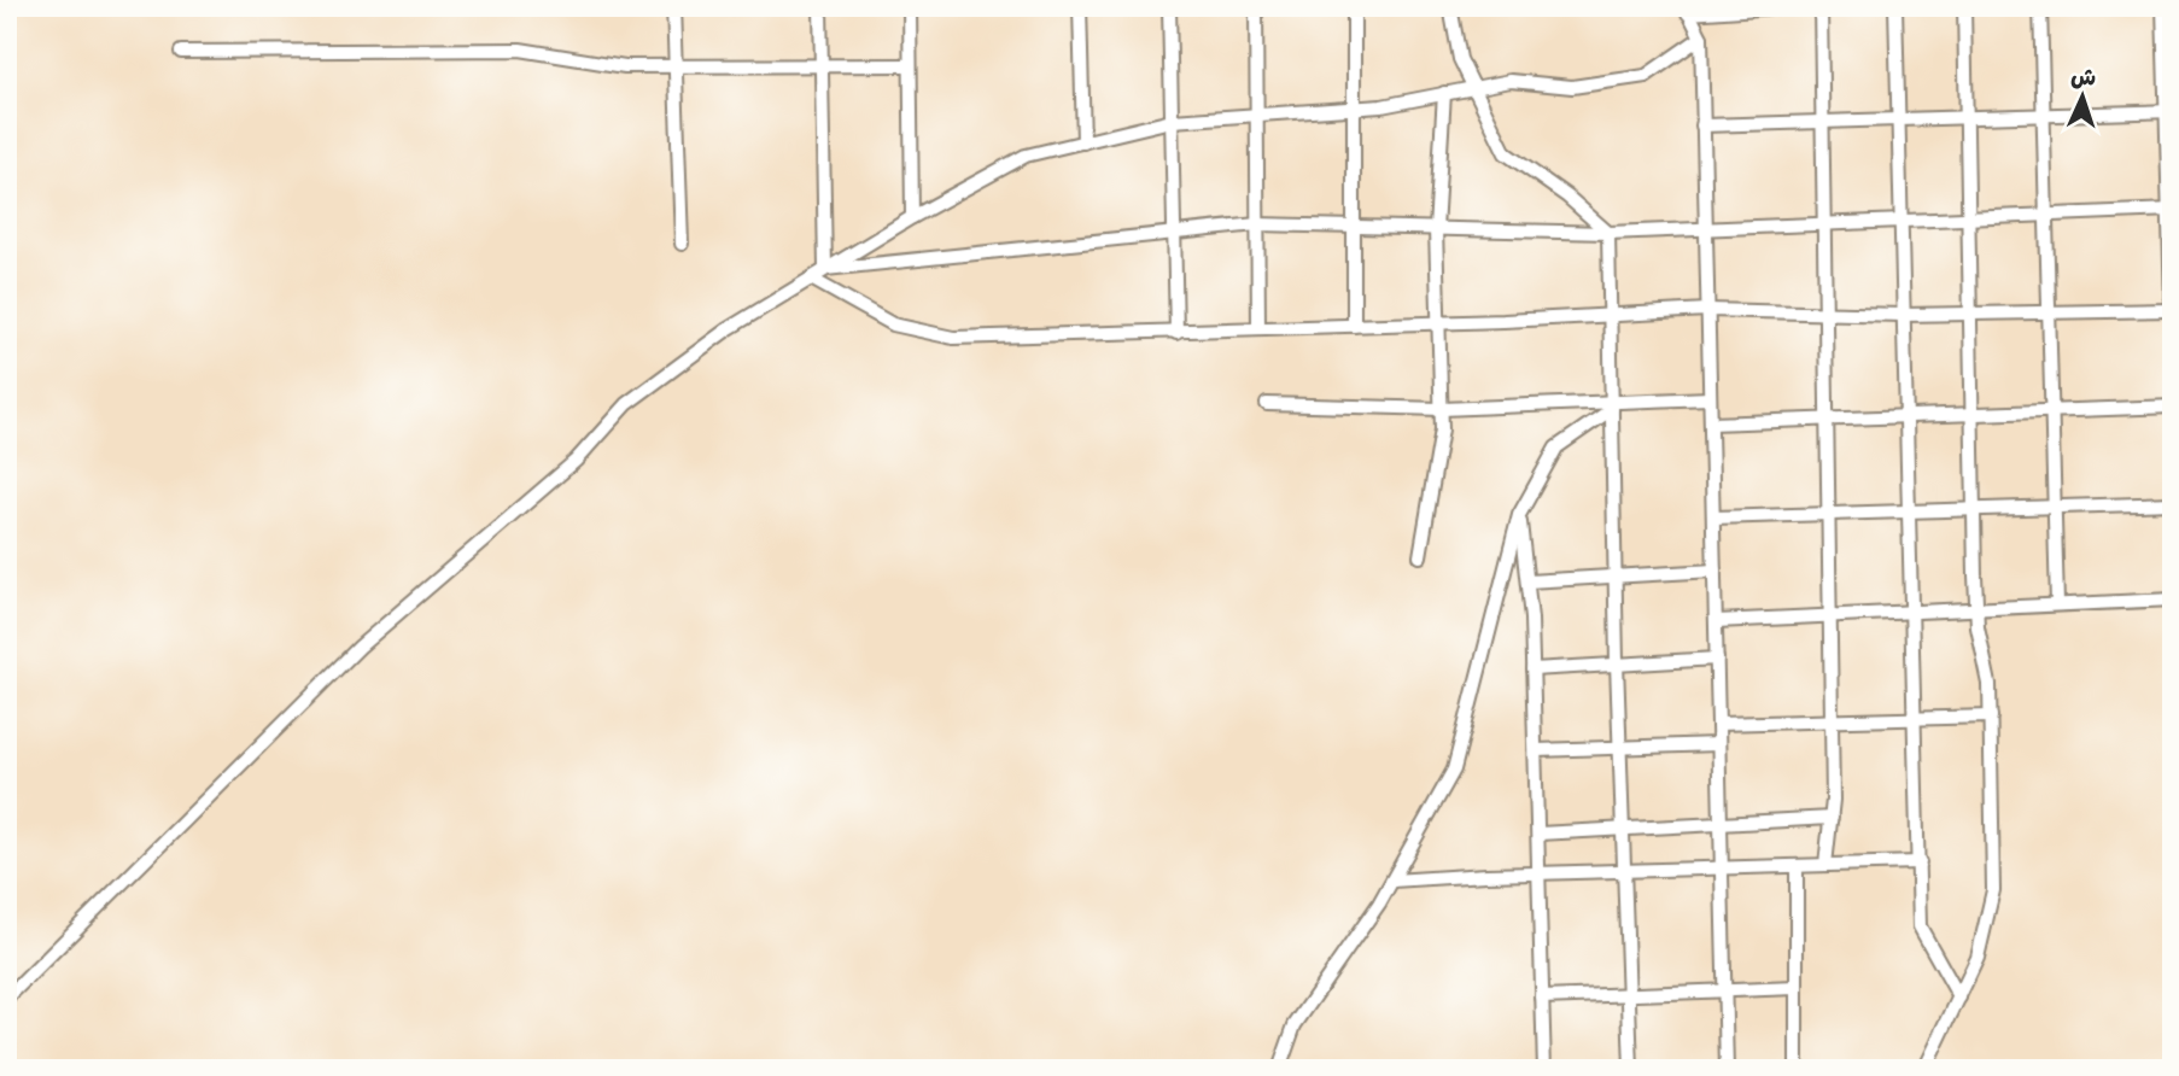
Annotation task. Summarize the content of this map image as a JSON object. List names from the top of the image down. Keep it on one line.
{"north":"top"}
